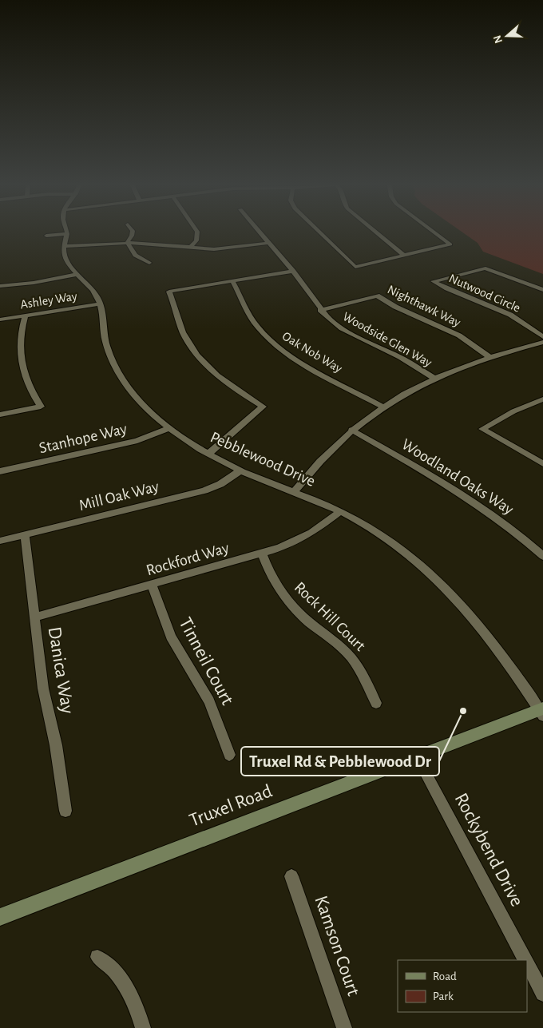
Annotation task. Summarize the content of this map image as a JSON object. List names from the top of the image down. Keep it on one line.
{"streets":{"main road":["Truxel Road"],"street":["Nutwood Circle","Ashley Way","Nighthawk Way","Woodside Glen Way","Oak Nob Way","Stanhope Way","Pebblewood Drive","Woodland Oaks Way","Mill Oak Way","Rockford Way","Rock Hill Court","Tinneil Court","Danica Way","Rockybend Drive","Kamson Court"]},"crossings":[["Ashley Way","Pebblewood Drive"],["Nighthawk Way","Woodside Glen Way"],["Stanhope Way","Pebblewood Drive"],["Pebblewood Drive","Mill Oak Way"],["Pebblewood Drive","Rockford Way"],["Pebblewood Drive","Truxel Road"],["Mill Oak Way","Danica Way"],["Rockford Way","Rock Hill Court"],["Rockford Way","Tinneil Court"],["Rockford Way","Danica Way"],["Truxel Road","Rockybend Drive"]],"places":["Truxel Rd & Pebblewood Dr"],"legend":["Road","Park"],"north":"left"}
